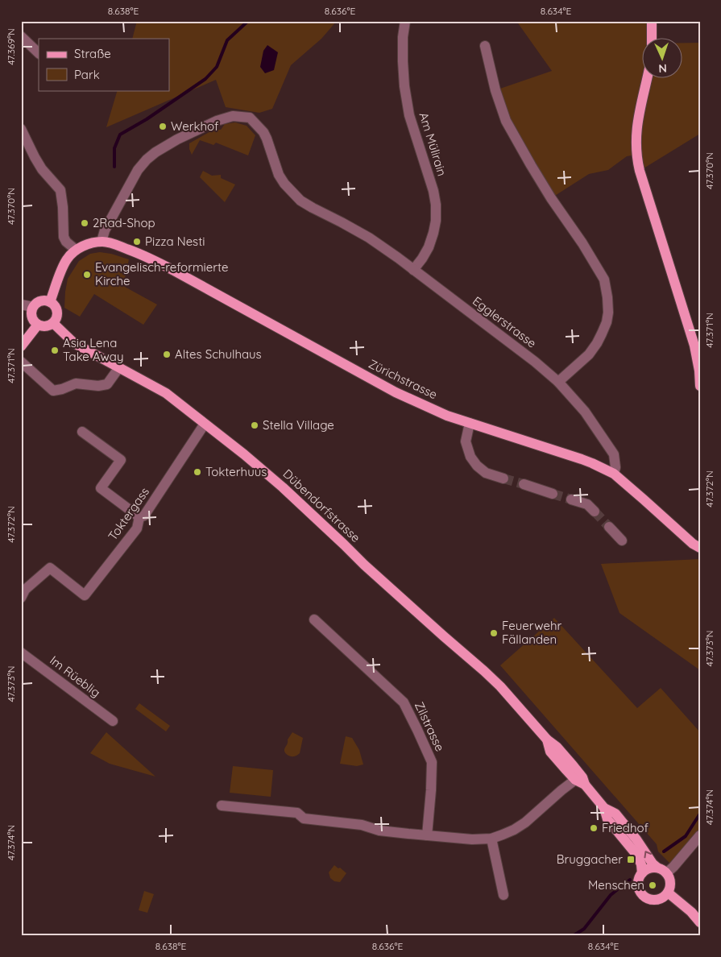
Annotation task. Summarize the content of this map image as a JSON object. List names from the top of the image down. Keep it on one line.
{"streets":{"main road":["Zürichstrasse","Dübendorfstrasse"],"street":["Am Mülirain","Egglerstrasse","Toktergass","Im Rüeblig","Zilstrasse"]},"crossings":[["Am Mülirain","Egglerstrasse"],["Egglerstrasse","Zürichstrasse"],["Dübendorfstrasse","Toktergass"]],"places":{"other":["Werkhof","2Rad-Shop","Pizza Nesti","Evangelisch-reformierte Kirche","Asia Lena Take Away","Altes Schulhaus","Stella Village","Tokterhuus","Feuerwehr Fällanden","Friedhof","Menschen"],"transit":["Bruggacher"]},"legend":["Straße","Park"],"north":"bottom","coordinates":["8.638°E","8.636°E","8.634°E","47.369°N","47.370°N","47.371°N","47.372°N","47.373°N","47.374°N"]}
